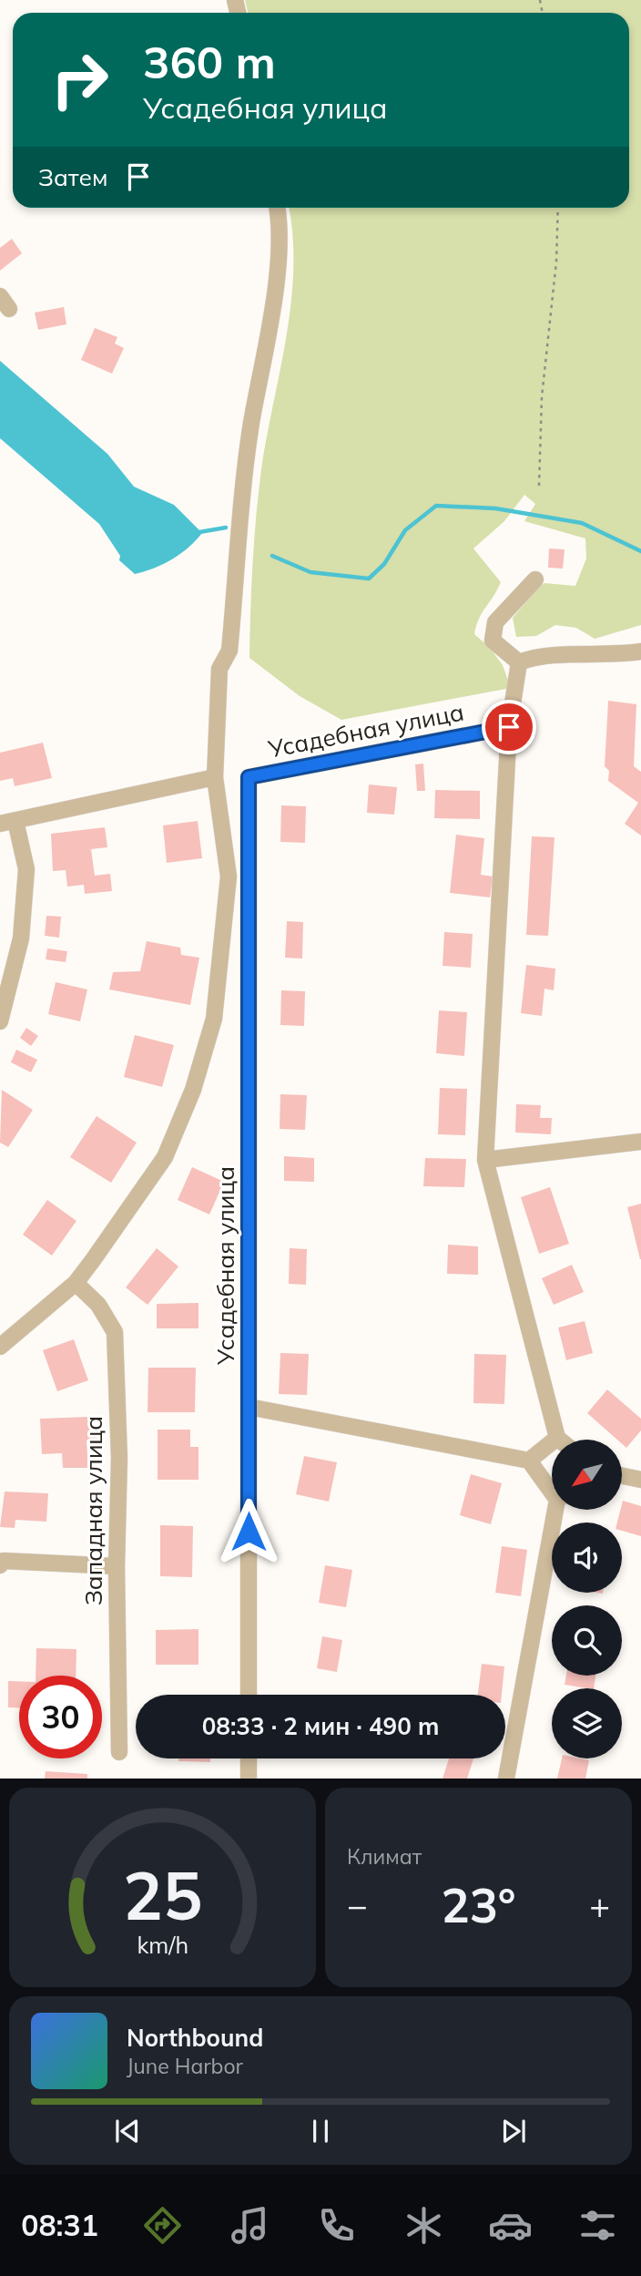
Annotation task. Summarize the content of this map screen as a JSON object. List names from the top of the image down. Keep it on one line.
{"streets":{"street":["Усадебная улица","Западная улица"]},"north":"bottom left","page":{"turn":["360 m","Усадебная улица"],"then":"Затем","limit":"30","trip":"08:33 · 2 мин · 490 m","tile":"Климат","heat":["−","23°","+"],"song":["Northbound","June Harbor"],"tabs":"08:31","gauge":["25","km/h"]}}
